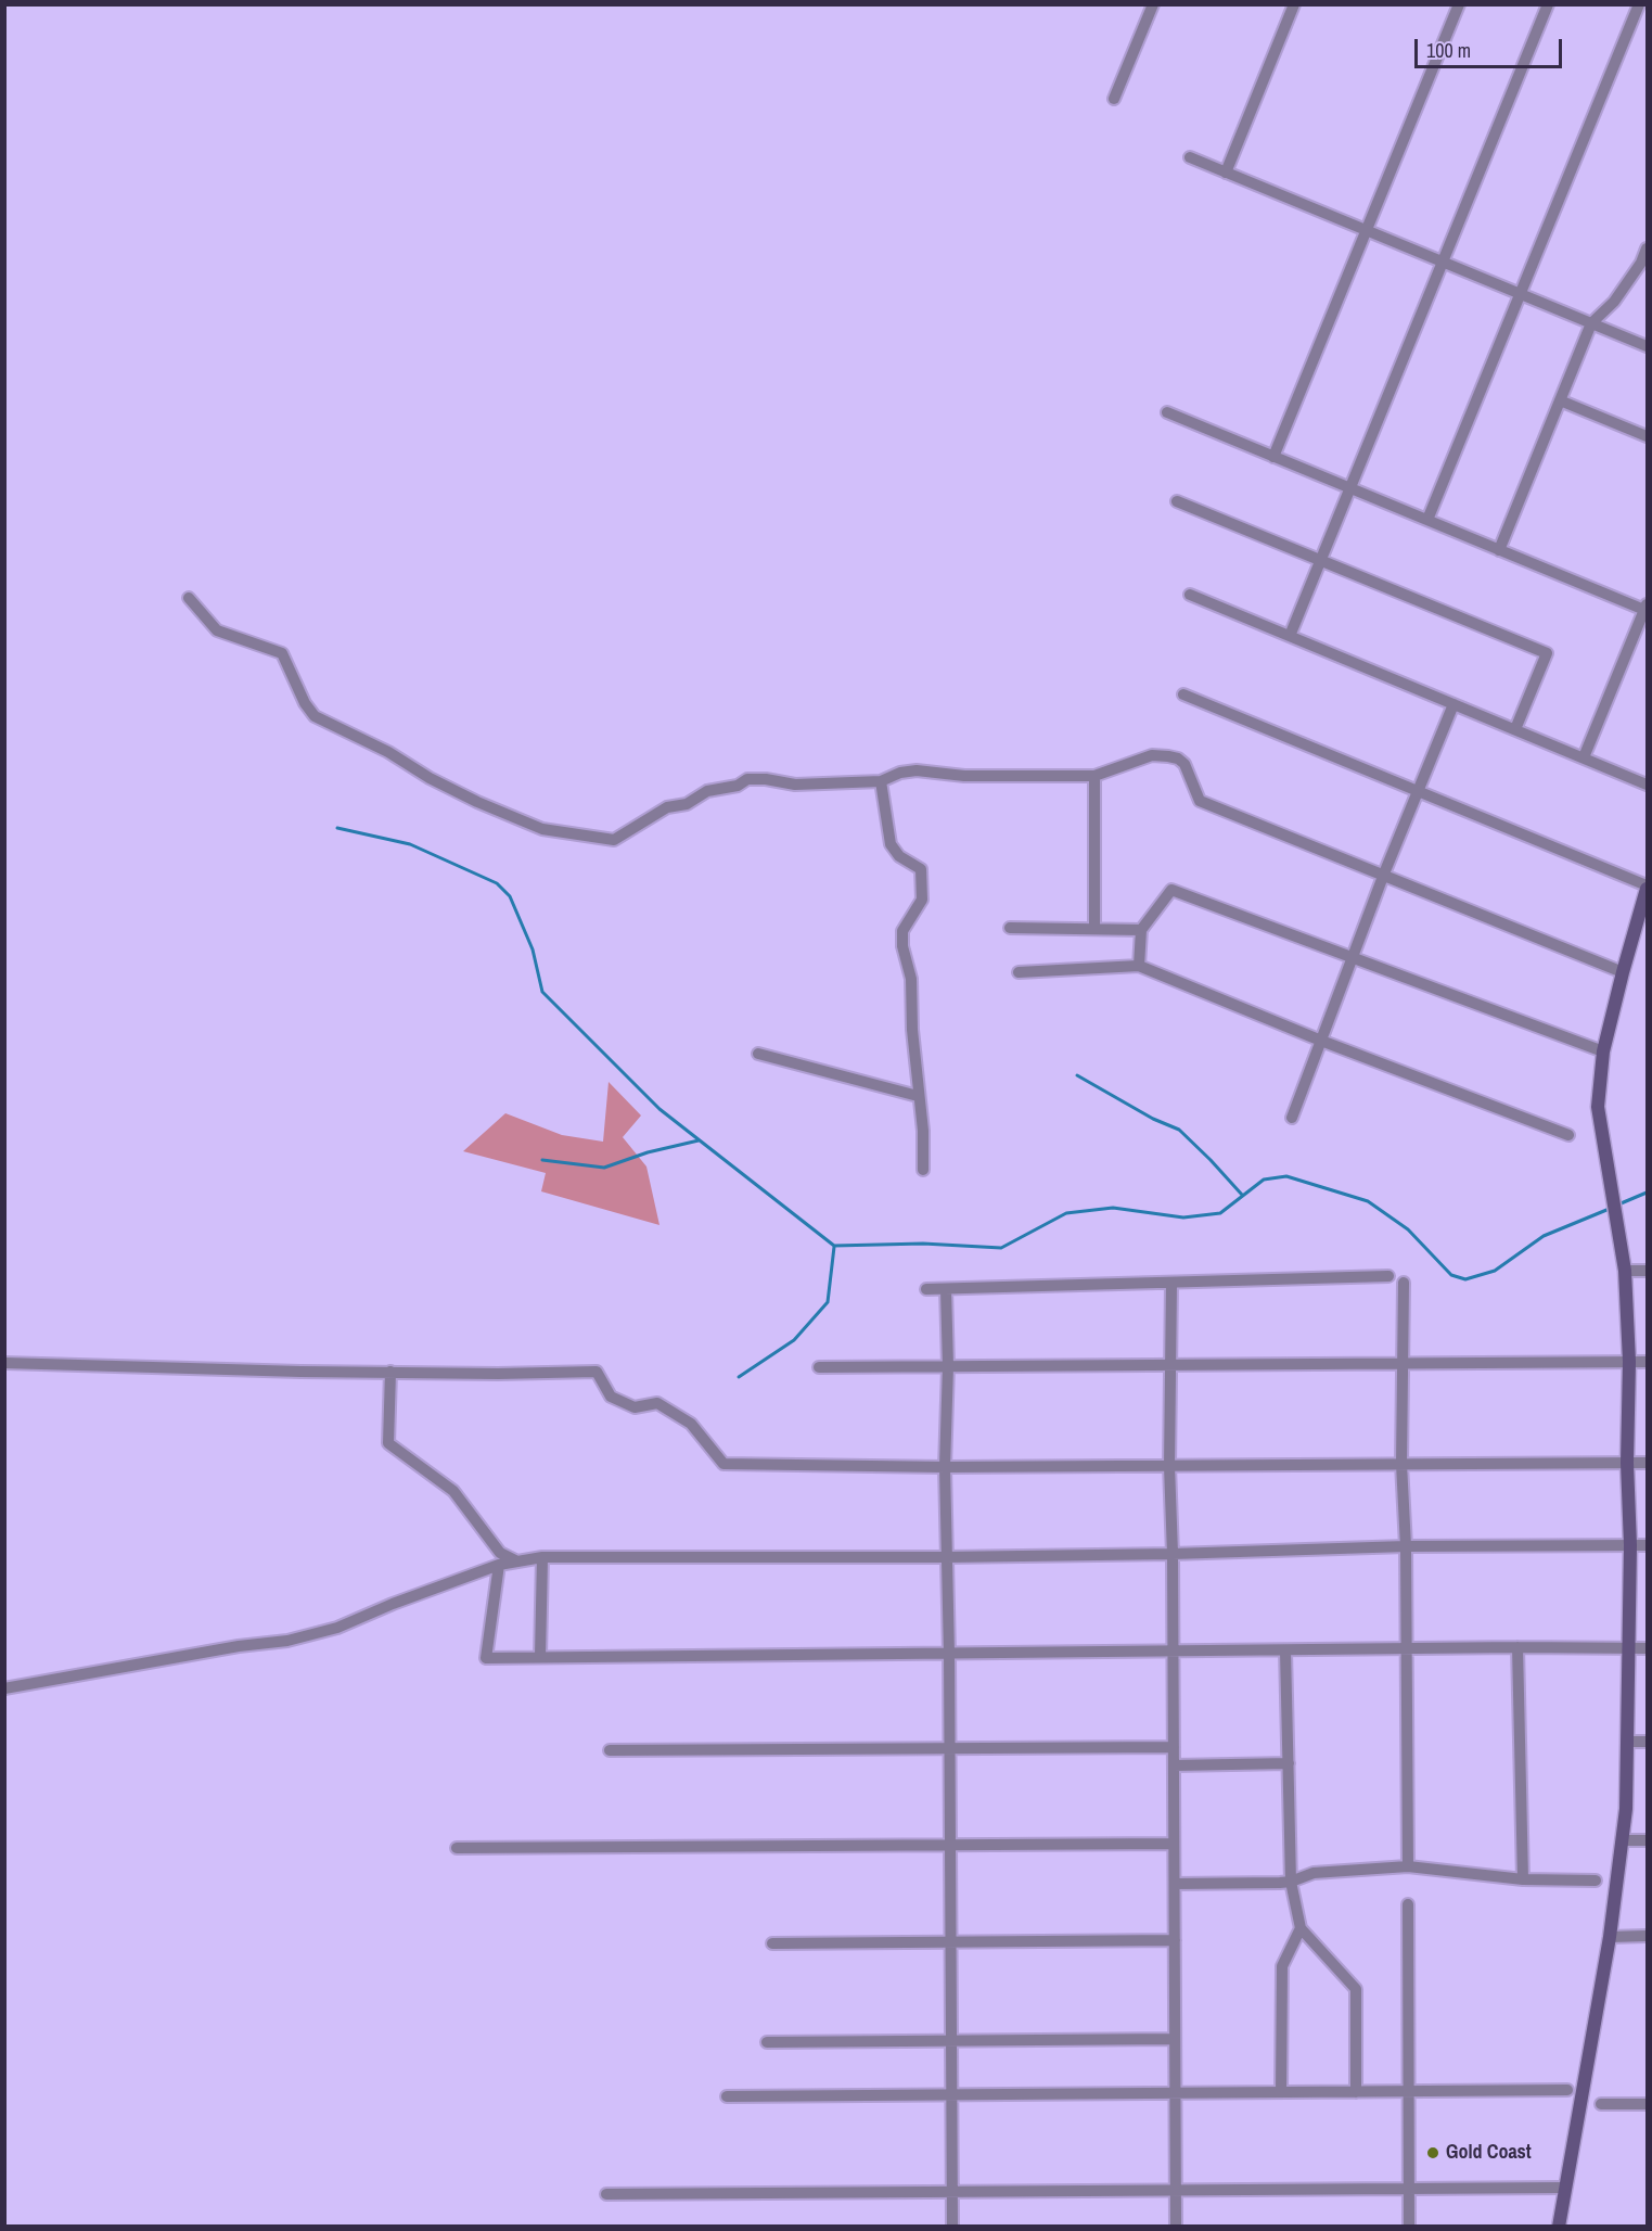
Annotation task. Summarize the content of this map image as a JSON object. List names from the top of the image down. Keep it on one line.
{"places":["Gold Coast"],"scale_bar":"100 m"}
